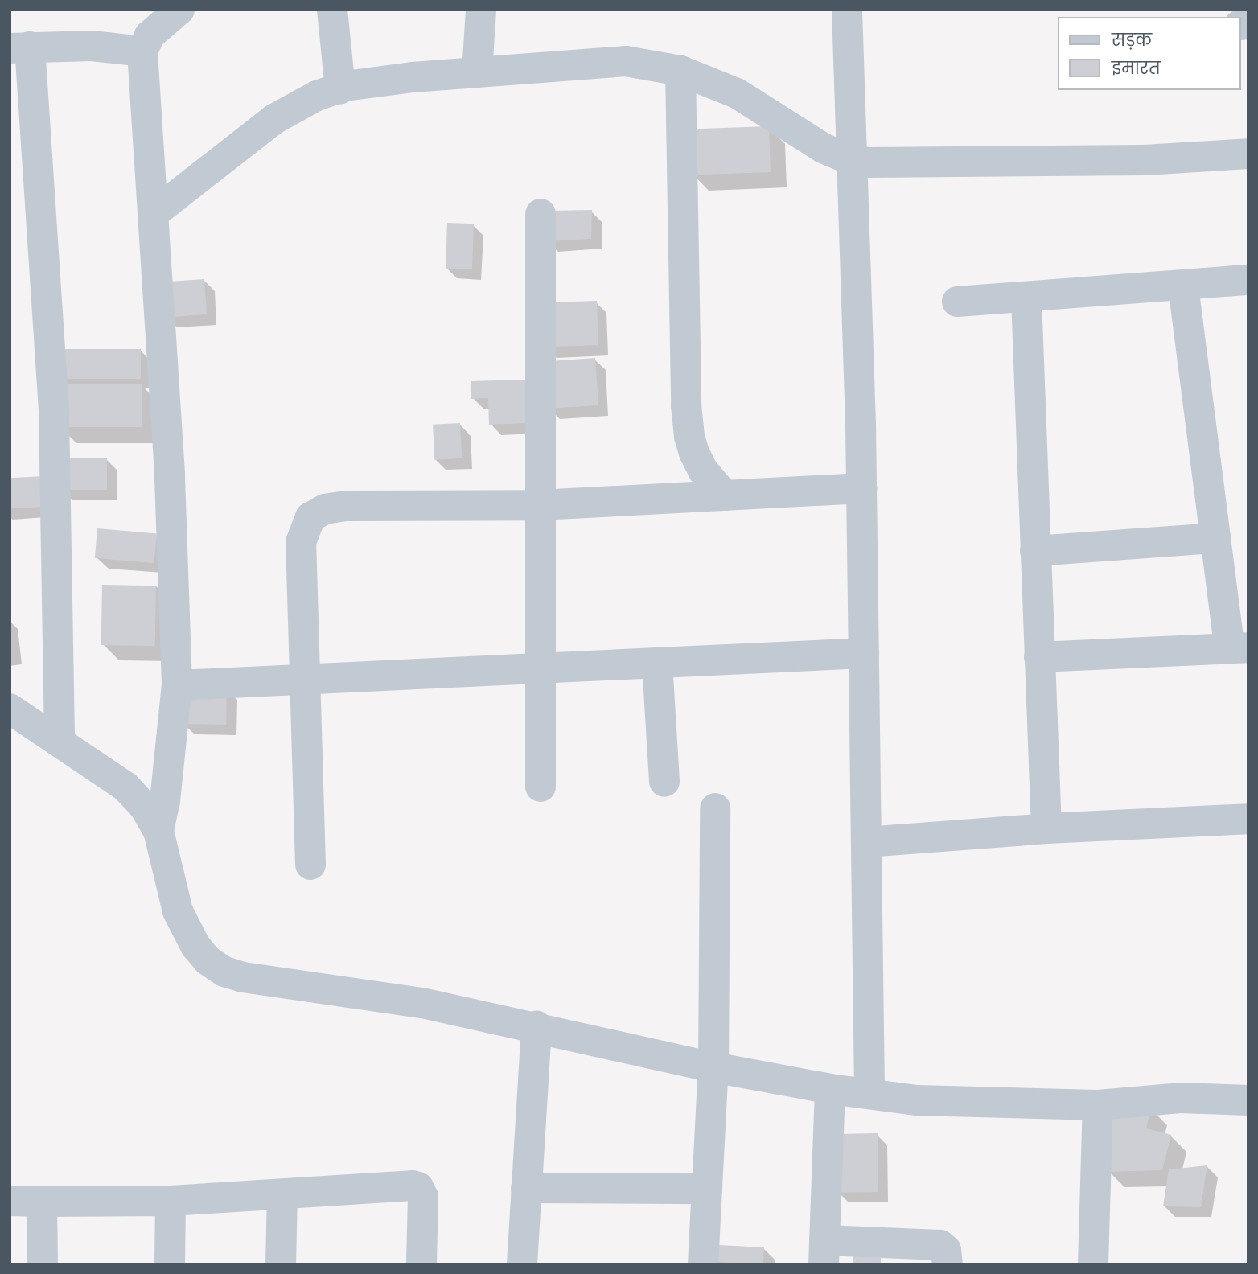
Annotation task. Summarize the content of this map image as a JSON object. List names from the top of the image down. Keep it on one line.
{"legend":["सड़क","इमारत"]}
